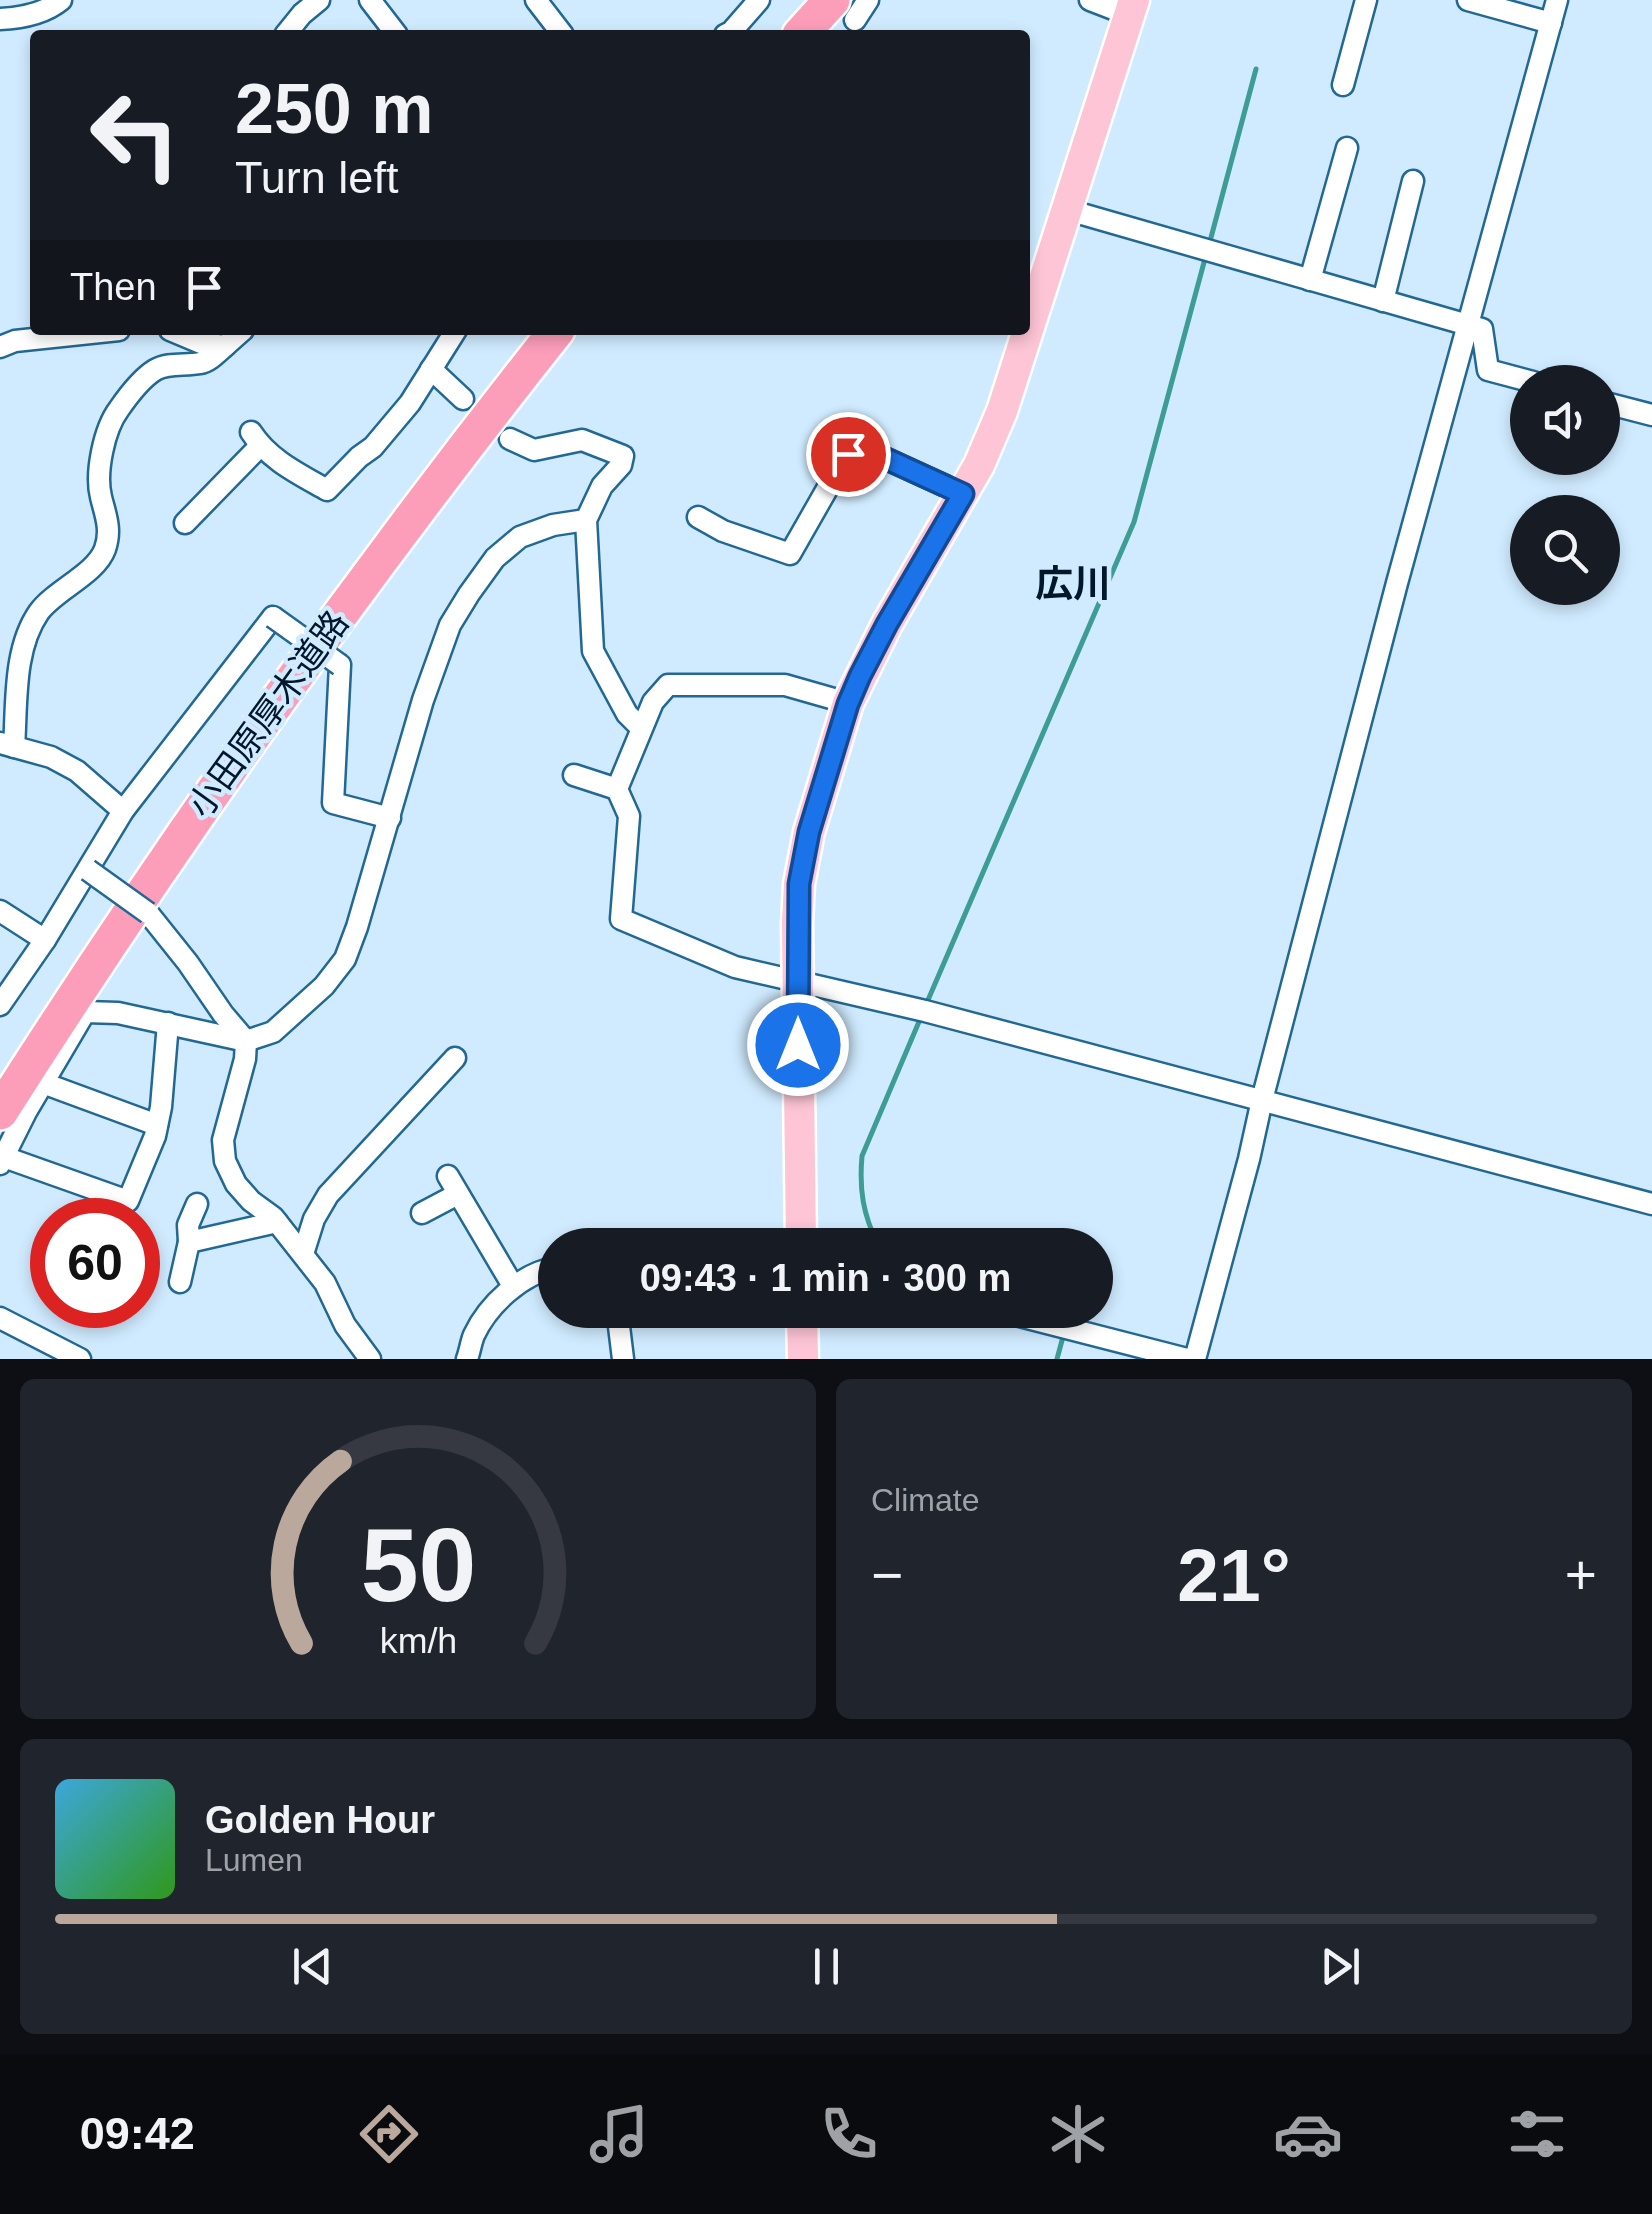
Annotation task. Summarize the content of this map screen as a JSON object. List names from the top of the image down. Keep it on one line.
{"streets":{"highway":["小田原厚木道路"]},"districts":["広川"],"page":{"turn":["250 m","Turn left"],"then":"Then","limit":"60","trip":"09:43 · 1 min · 300 m","tile":"Climate","heat":["−","21°","+"],"song":["Golden Hour","Lumen"],"tabs":"09:42","gauge":["50","km/h"]}}
